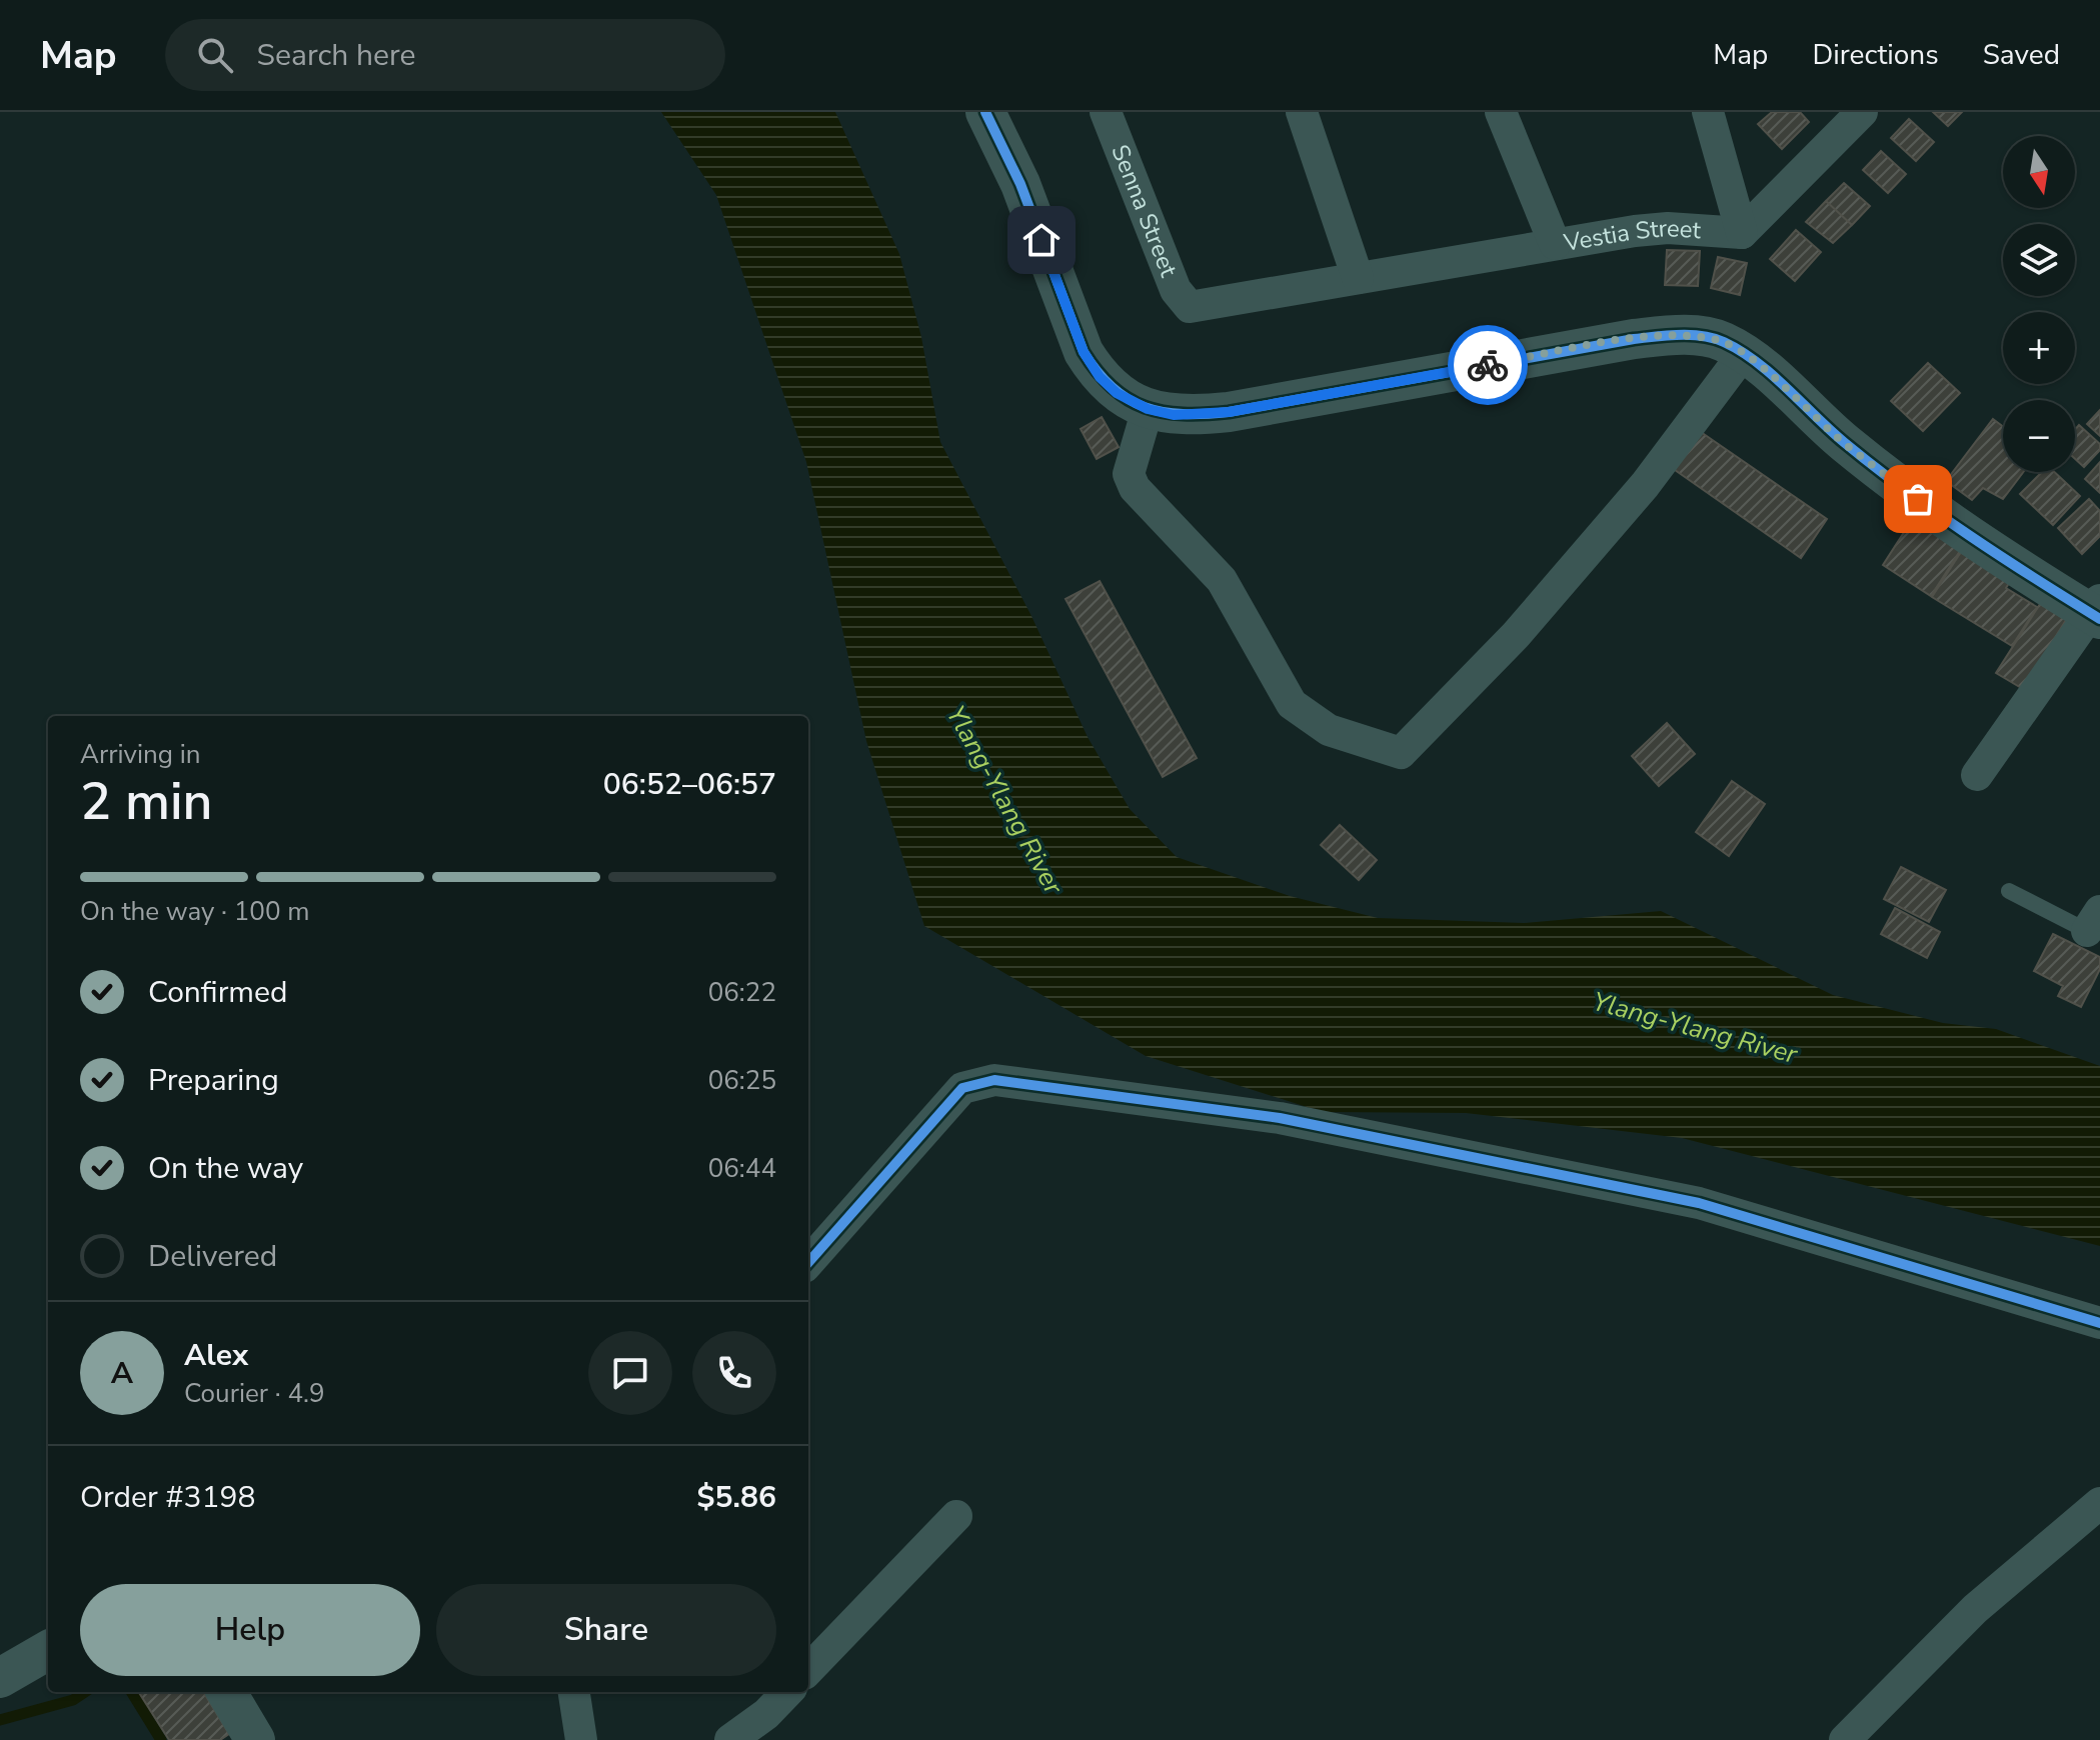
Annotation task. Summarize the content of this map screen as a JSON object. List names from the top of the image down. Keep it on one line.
{"streets":{"street":["Senna Street","Vestia Street"]},"crossings":[["Senna Street","Vestia Street"]],"water":["Ylang-Ylang River"],"north":"bottom","page":{"header":"Map","search":"Search here","nav":["Map","Directions","Saved"],"map_buttons":["+","−"],"heading":["2 min","Arriving in","06:52–06:57"],"panel":["Alex","Courier · 4.9","Order #3198","$5.86"],"bar":"On the way · 100 m","list":[["Confirmed","06:22"],["Preparing","06:25"],["On the way","06:44"],"Delivered"],"round":"A","buttons":["Help","Share"]}}
